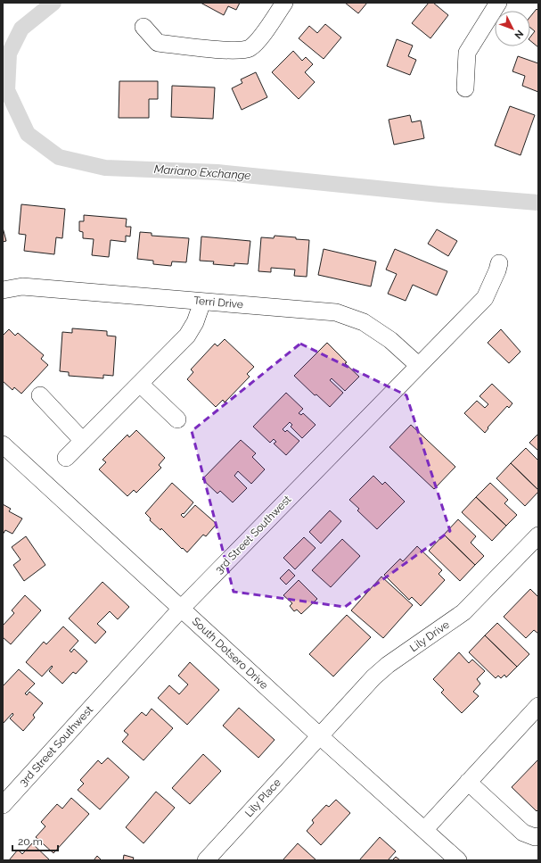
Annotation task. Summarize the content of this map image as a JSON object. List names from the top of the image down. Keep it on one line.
{"streets":{"street":["Terri Drive","3rd Street Southwest","Lily Drive","South Dotsero Drive","Lily Place"]},"crossings":[["Terri Drive","3rd Street Southwest"],["3rd Street Southwest","South Dotsero Drive"],["Lily Drive","South Dotsero Drive"],["Lily Drive","Lily Place"],["South Dotsero Drive","Lily Place"]],"water":["Mariano Exchange"],"scale_bar":"20 m","north":"bottom right"}
